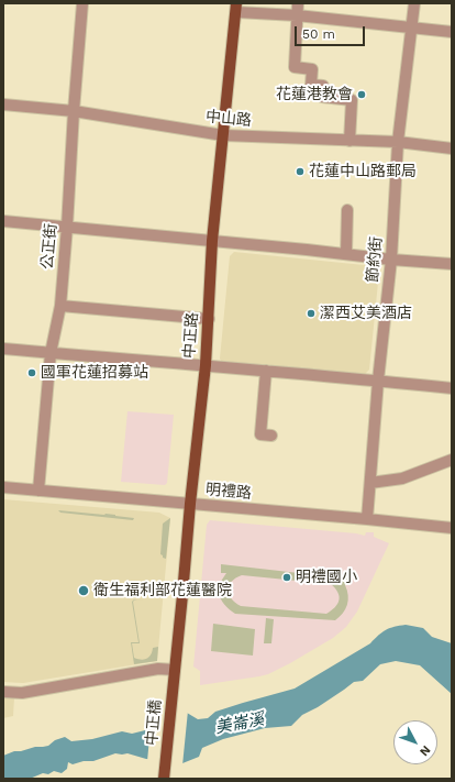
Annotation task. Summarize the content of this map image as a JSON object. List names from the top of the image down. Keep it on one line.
{"streets":{"main road":["中正路","中正橋"],"street":["中山路","公正街","節約街","明禮路"]},"crossings":[["中山路","公正街"],["中山路","節約街"],["中山路","中正路"],["公正街","明禮路"],["節約街","明禮路"],["中正路","明禮路"],["中正路","中正橋"]],"water":["美崙溪"],"places":["花蓮港教會","花蓮中山路郵局","潔西艾美酒店","國軍花蓮招募站","明禮國小","衛生福利部花蓮醫院"],"scale_bar":"50 m","north":"bottom right"}
